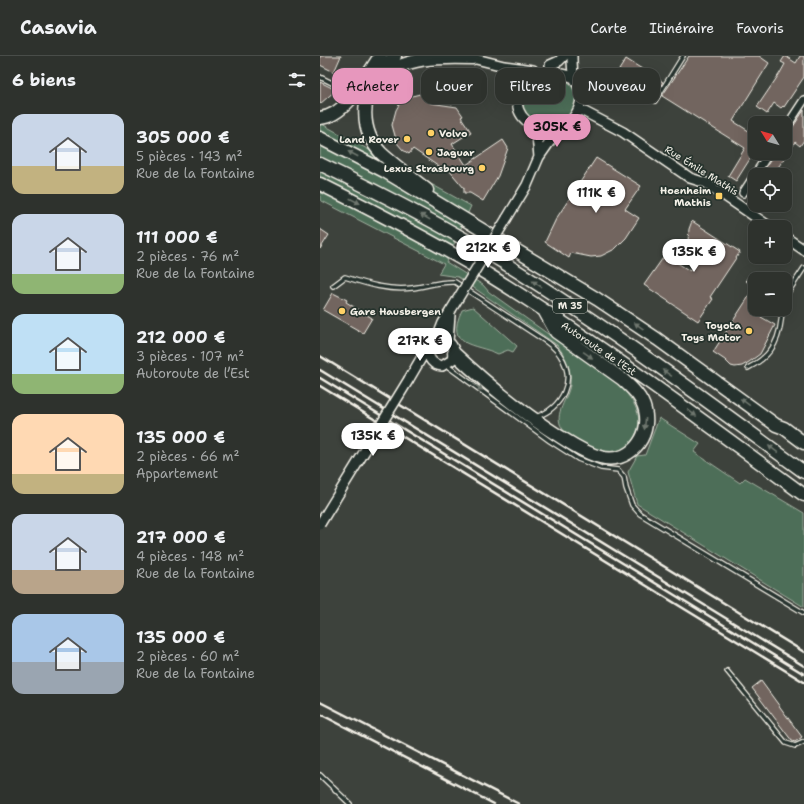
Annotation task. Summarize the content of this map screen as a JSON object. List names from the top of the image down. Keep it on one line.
{"streets":{"highway":["M 35","Autoroute de l’Est"],"street":["Rue Émile Mathis"]},"places":{"other":["Volvo","Land Rover","Jaguar","Lexus Strasbourg","Gare Hausbergen","Toyota Toys Motor"],"transit":["Hoenheim Mathis"]},"north":"top left","page":{"header":"Casavia","nav":["Carte","Itinéraire","Favoris"],"heading":"6 biens","chip":["Acheter","Louer","Filtres","Nouveau"],"list":[{"name":"305 000 €","note":"5 pièces · 143 m² · Rue de la Fontaine"},{"name":"111 000 €","note":"2 pièces · 76 m² · Rue de la Fontaine"},{"name":"212 000 €","note":"3 pièces · 107 m² · Autoroute de l’Est"},{"name":"135 000 €","note":"2 pièces · 66 m² · Appartement"},{"name":"217 000 €","note":"4 pièces · 148 m² · Rue de la Fontaine"},{"name":"135 000 €","note":"2 pièces · 60 m² · Rue de la Fontaine"}],"price":["305K €","111K €","212K €","135K €","217K €","135K €"],"map_buttons":["+","−"]}}
